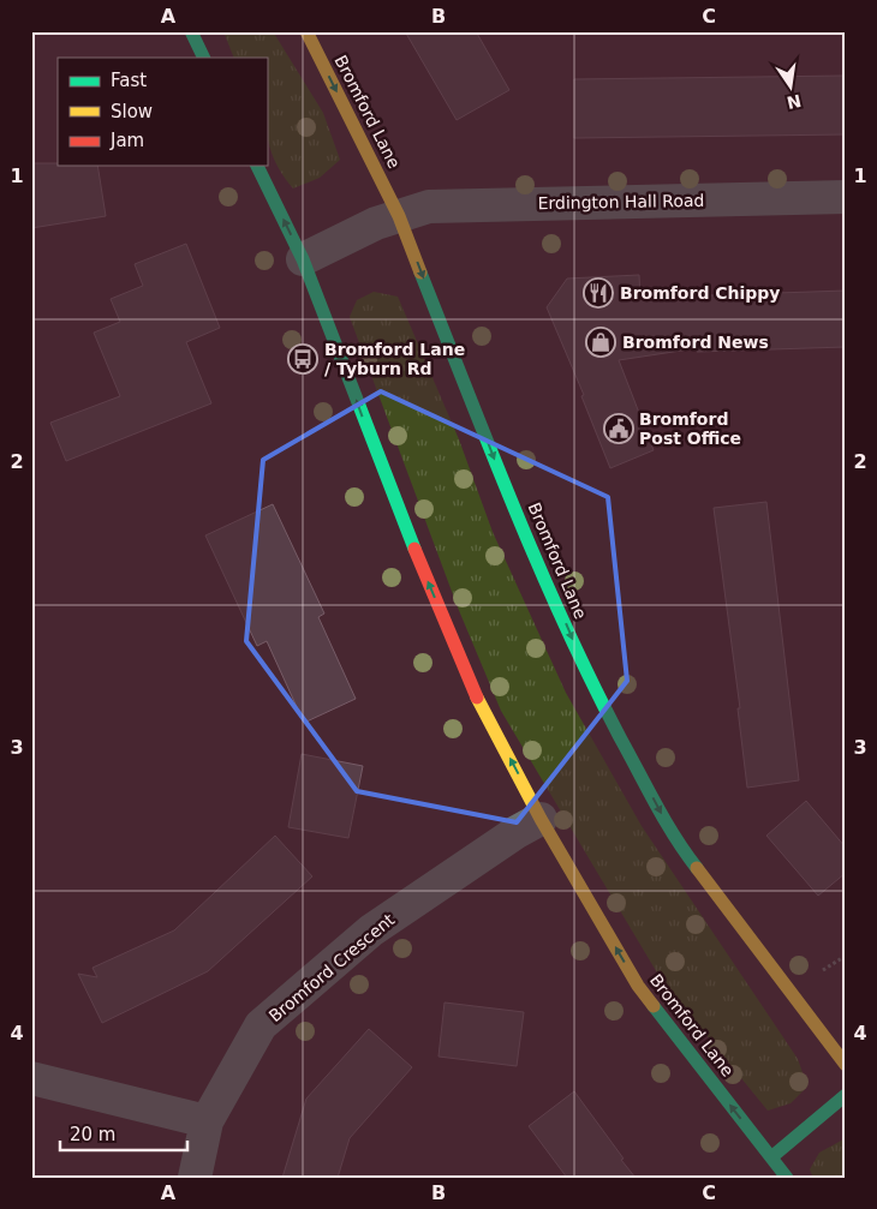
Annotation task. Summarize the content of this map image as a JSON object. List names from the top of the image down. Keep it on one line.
{"streets":{"main road":["Bromford Lane"],"street":["Erdington Hall Road","Bromford Crescent"]},"crossings":[["Bromford Lane","Erdington Hall Road"],["Bromford Lane","Bromford Crescent"]],"places":{"restaurant":["Bromford Chippy"],"shop":["Bromford News"],"bus stop":["Bromford Lane / Tyburn Rd"],"public building":["Bromford Post Office"]},"legend":["Fast","Slow","Jam"],"scale_bar":"20 m","north":"bottom","grid":{"columns":["A","B","C"],"rows":["1","2","3","4"]}}
